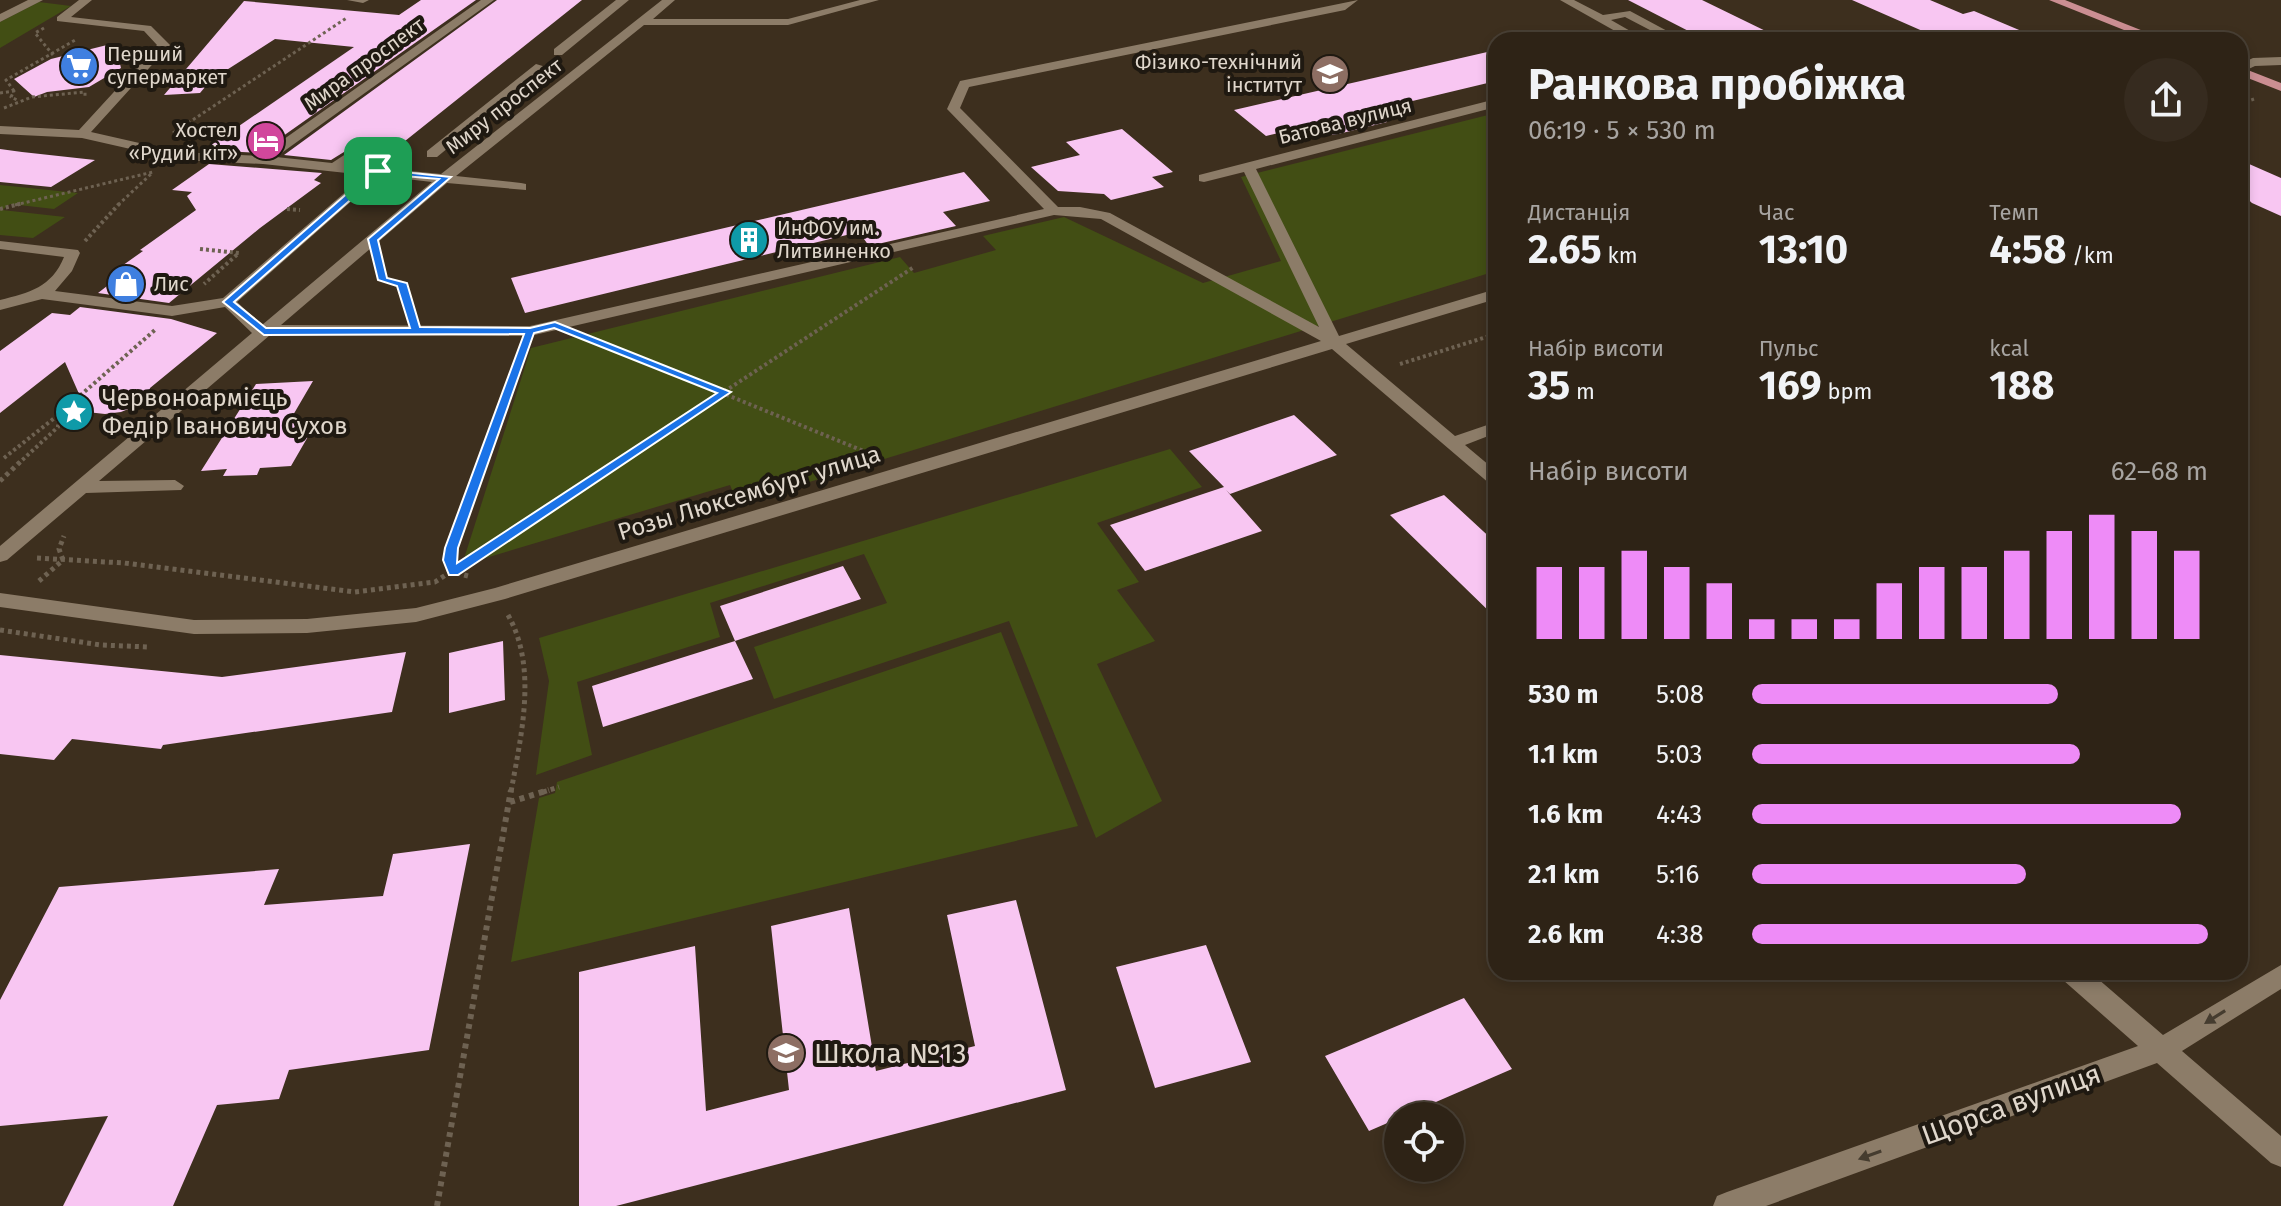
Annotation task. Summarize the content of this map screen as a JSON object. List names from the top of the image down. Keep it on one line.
{"streets":{"street":["Мира проспект","Миру проспект","Батова вулиця","Розы Люксембург улица","Щорса вулиця"]},"one_way":["Щорса вулиця"],"places":{"supermarket":["Перший супермаркет"],"school or university":["Фізико-технічний інститут","Школа №13"],"hotel":["Хостел «Рудий кіт»"],"building":["ИнФОУ им. Литвиненко"],"shop":["Лис"],"place":["Червоноармієць Федір Іванович Сухов"]},"page":{"heading":["Ранкова пробіжка","06:19 · 5 × 530 m"],"stats":[["Дистанція","2.65 km"],["Час","13:10"],["Темп","4:58 /km"],["Набір висоти","35 m"],["Пульс","169 bpm"],["kcal","188"]],"chart":["Набір висоти","62–68 m"],"list":[{"name":"530 m","note":"5:08"},{"name":"1.1 km","note":"5:03"},{"name":"1.6 km","note":"4:43"},{"name":"2.1 km","note":"5:16"},{"name":"2.6 km","note":"4:38"}]}}
